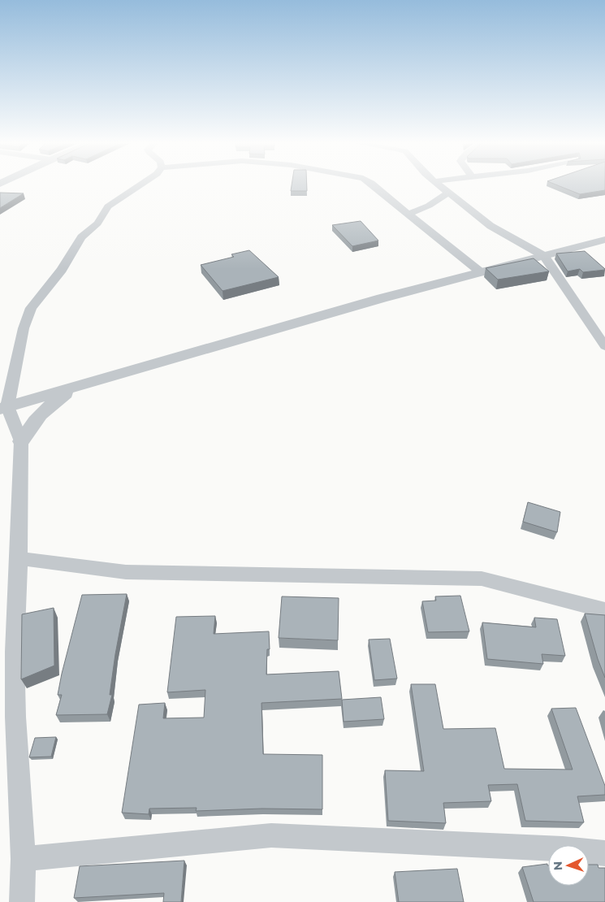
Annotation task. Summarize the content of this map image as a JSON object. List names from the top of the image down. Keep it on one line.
{"north":"left"}
